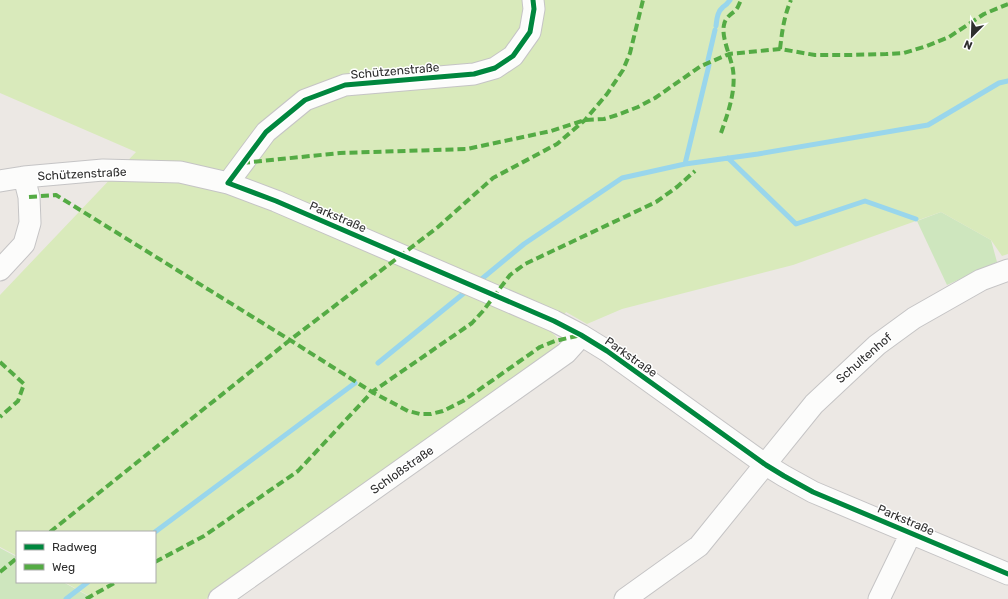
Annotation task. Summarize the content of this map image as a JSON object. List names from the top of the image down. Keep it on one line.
{"streets":{"street":["Schützenstraße","Parkstraße","Schultenhof","Schloßstraße"]},"crossings":[["Schützenstraße","Parkstraße"],["Parkstraße","Schultenhof"],["Parkstraße","Schloßstraße"]],"legend":["Radweg","Weg"],"north":"bottom left"}
